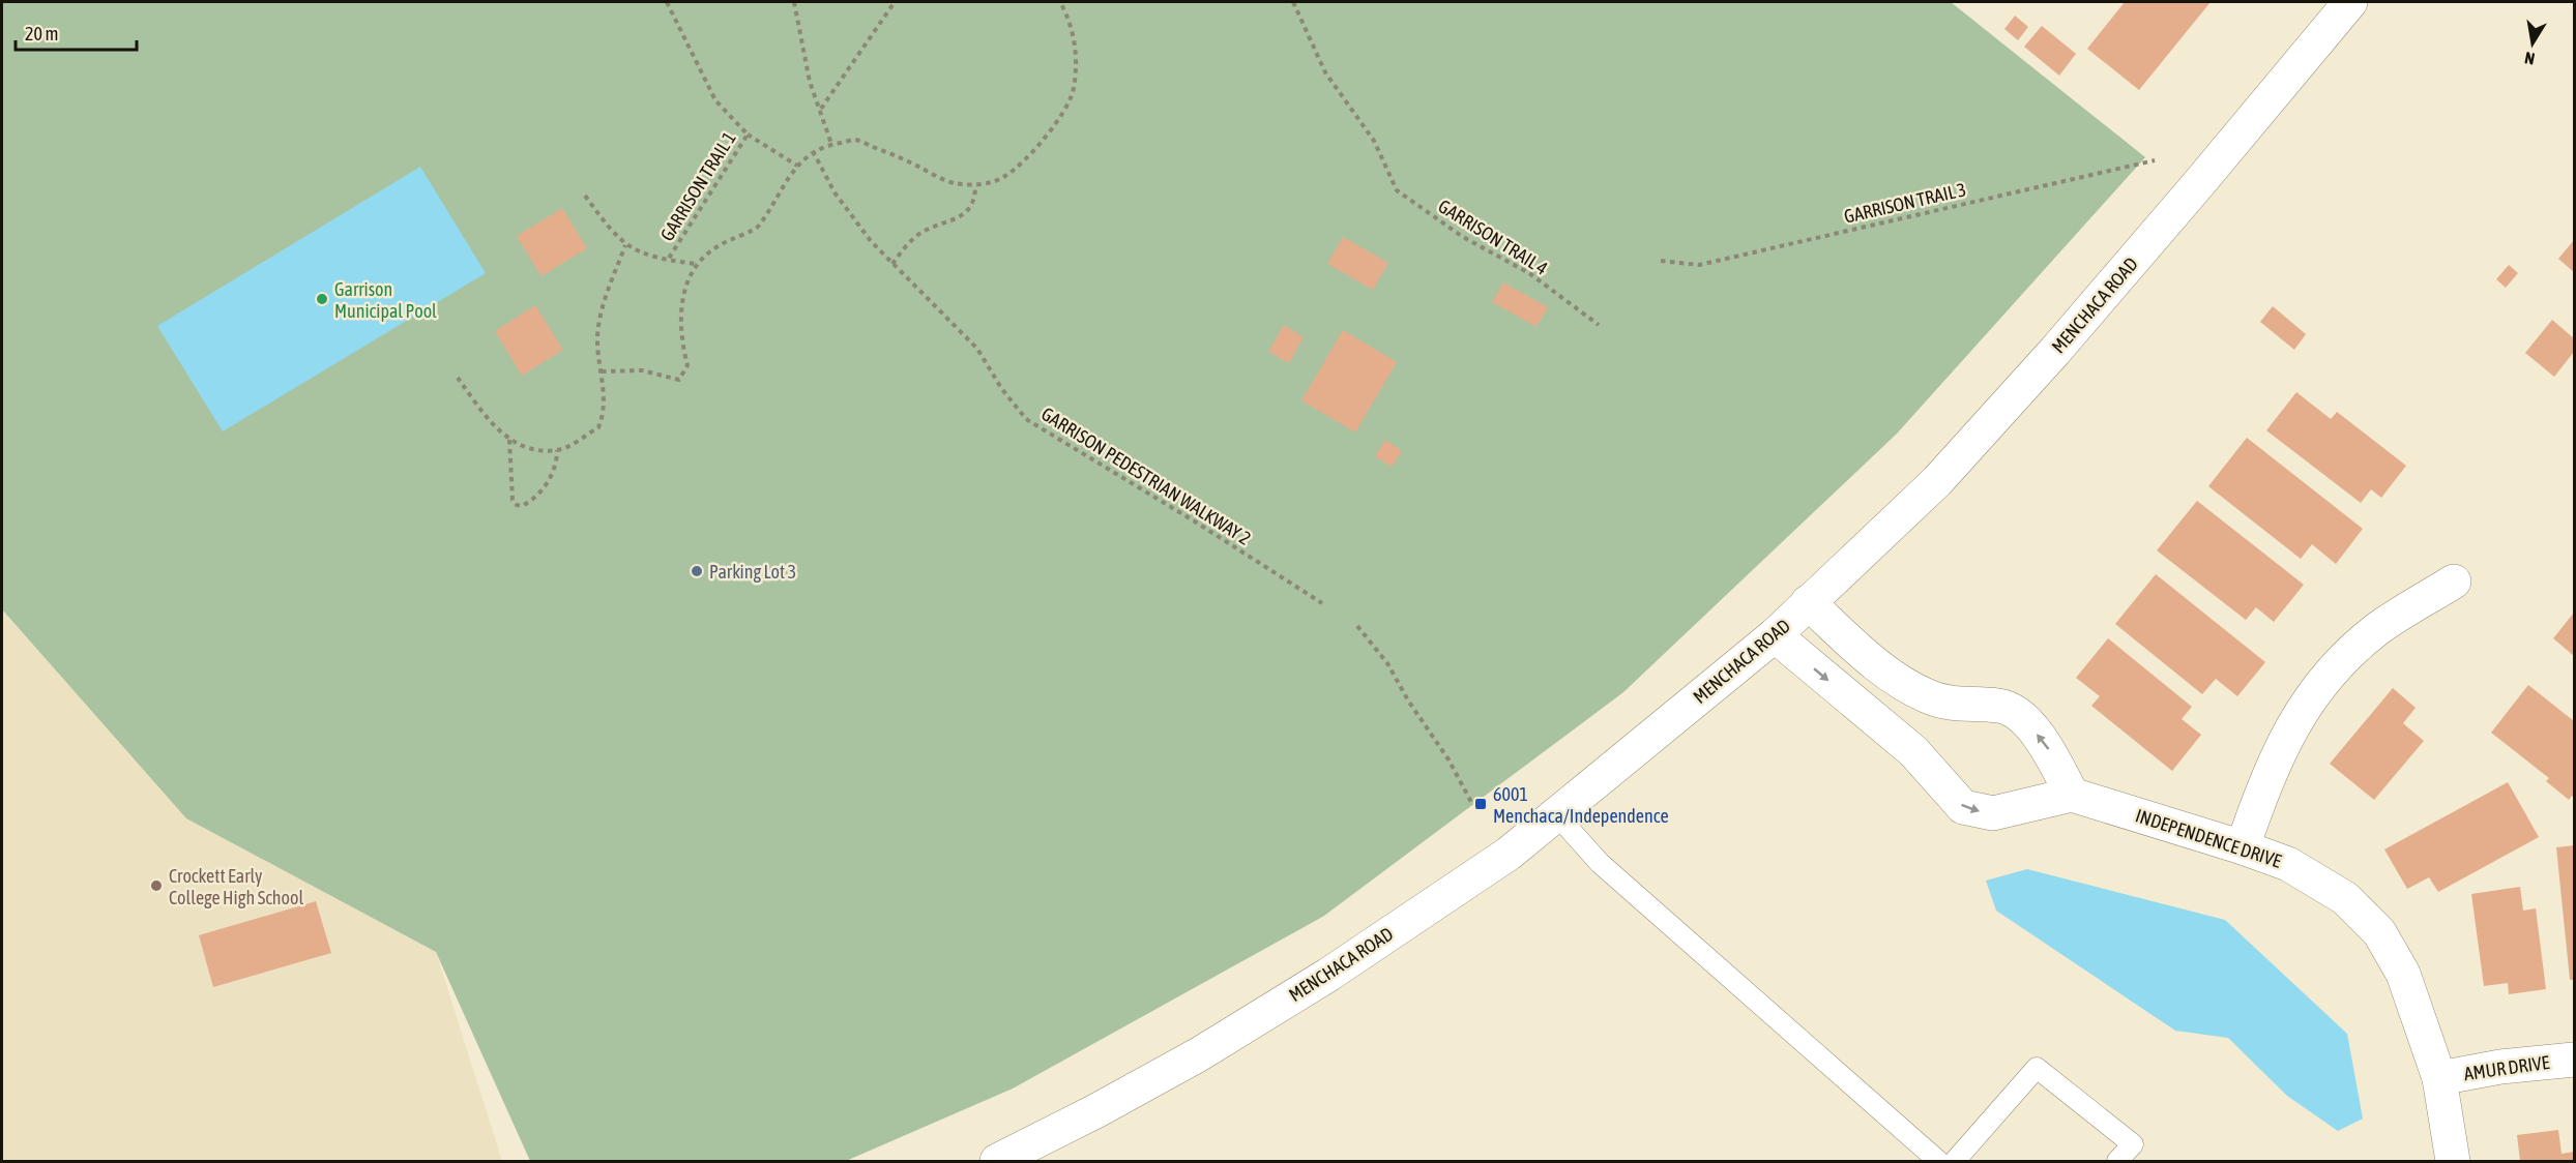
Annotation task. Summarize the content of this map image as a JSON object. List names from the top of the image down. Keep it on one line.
{"streets":{"street":["MENCHACA ROAD","INDEPENDENCE DRIVE","AMUR DRIVE"],"path":["GARRISON TRAIL 1","GARRISON TRAIL 3","GARRISON TRAIL 4","GARRISON PEDESTRIAN WALKWAY 2"]},"crossings":[["INDEPENDENCE DRIVE","AMUR DRIVE"]],"places":{"other":["Garrison Municipal Pool","Parking Lot 3","Crockett Early College High School"],"transit":["6001 Menchaca/Independence"]},"scale_bar":"20 m","north":"bottom"}
